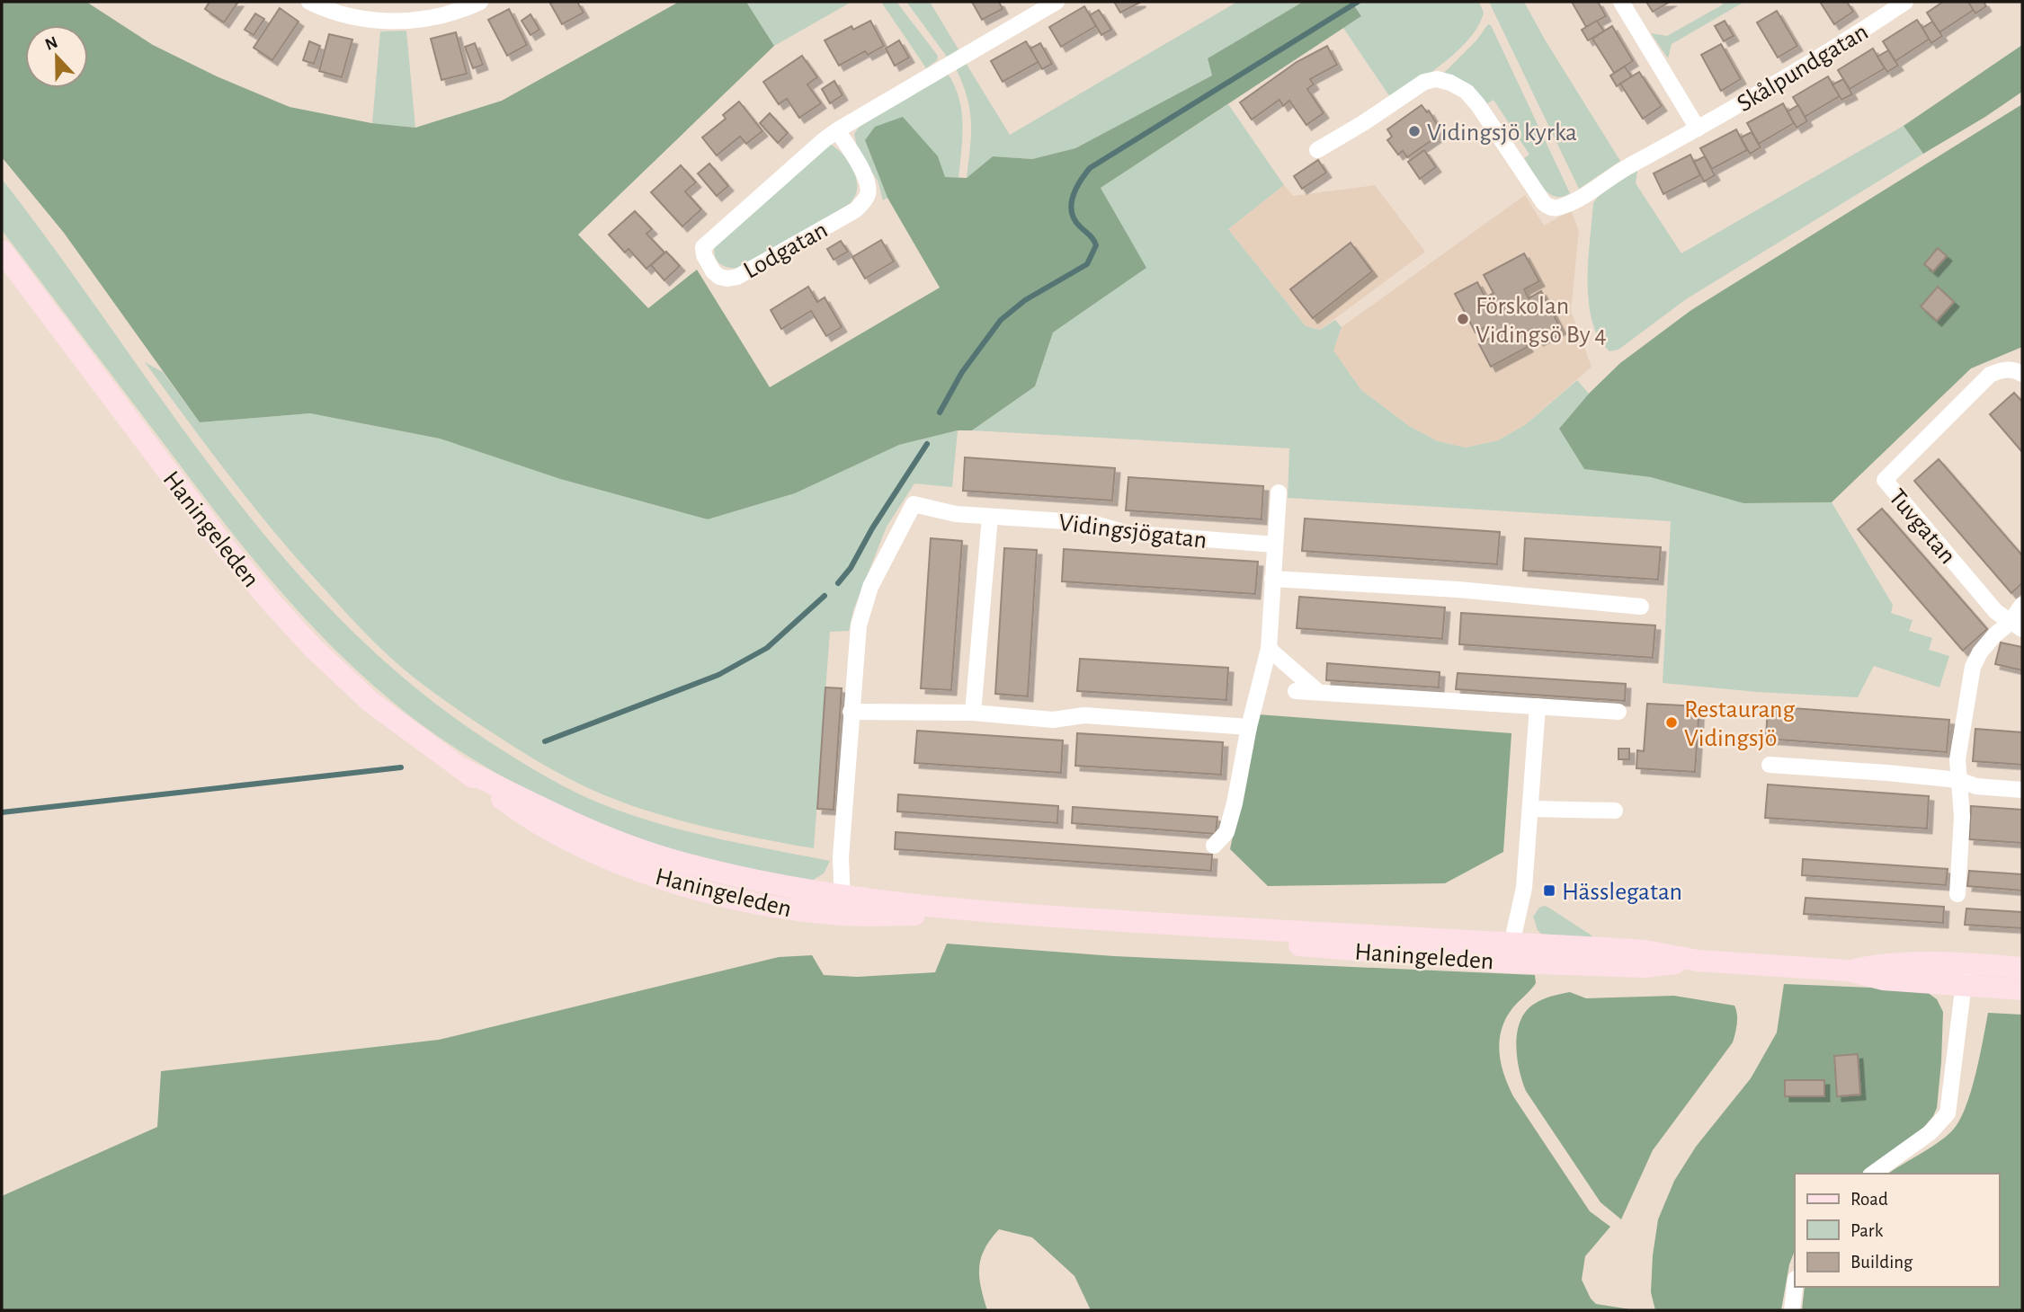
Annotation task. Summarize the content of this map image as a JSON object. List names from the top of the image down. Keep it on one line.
{"streets":{"main road":["Haningeleden"],"street":["Skålpundgatan","Lodgatan","Tuvgatan","Vidingsjögatan"]},"crossings":[["Haningeleden","Vidingsjögatan"]],"places":{"other":["Vidingsjö kyrka","Förskolan Vidingsö By 4","Restaurang Vidingsjö"],"transit":["Hässlegatan"]},"legend":["Road","Park","Building"],"north":"top"}
